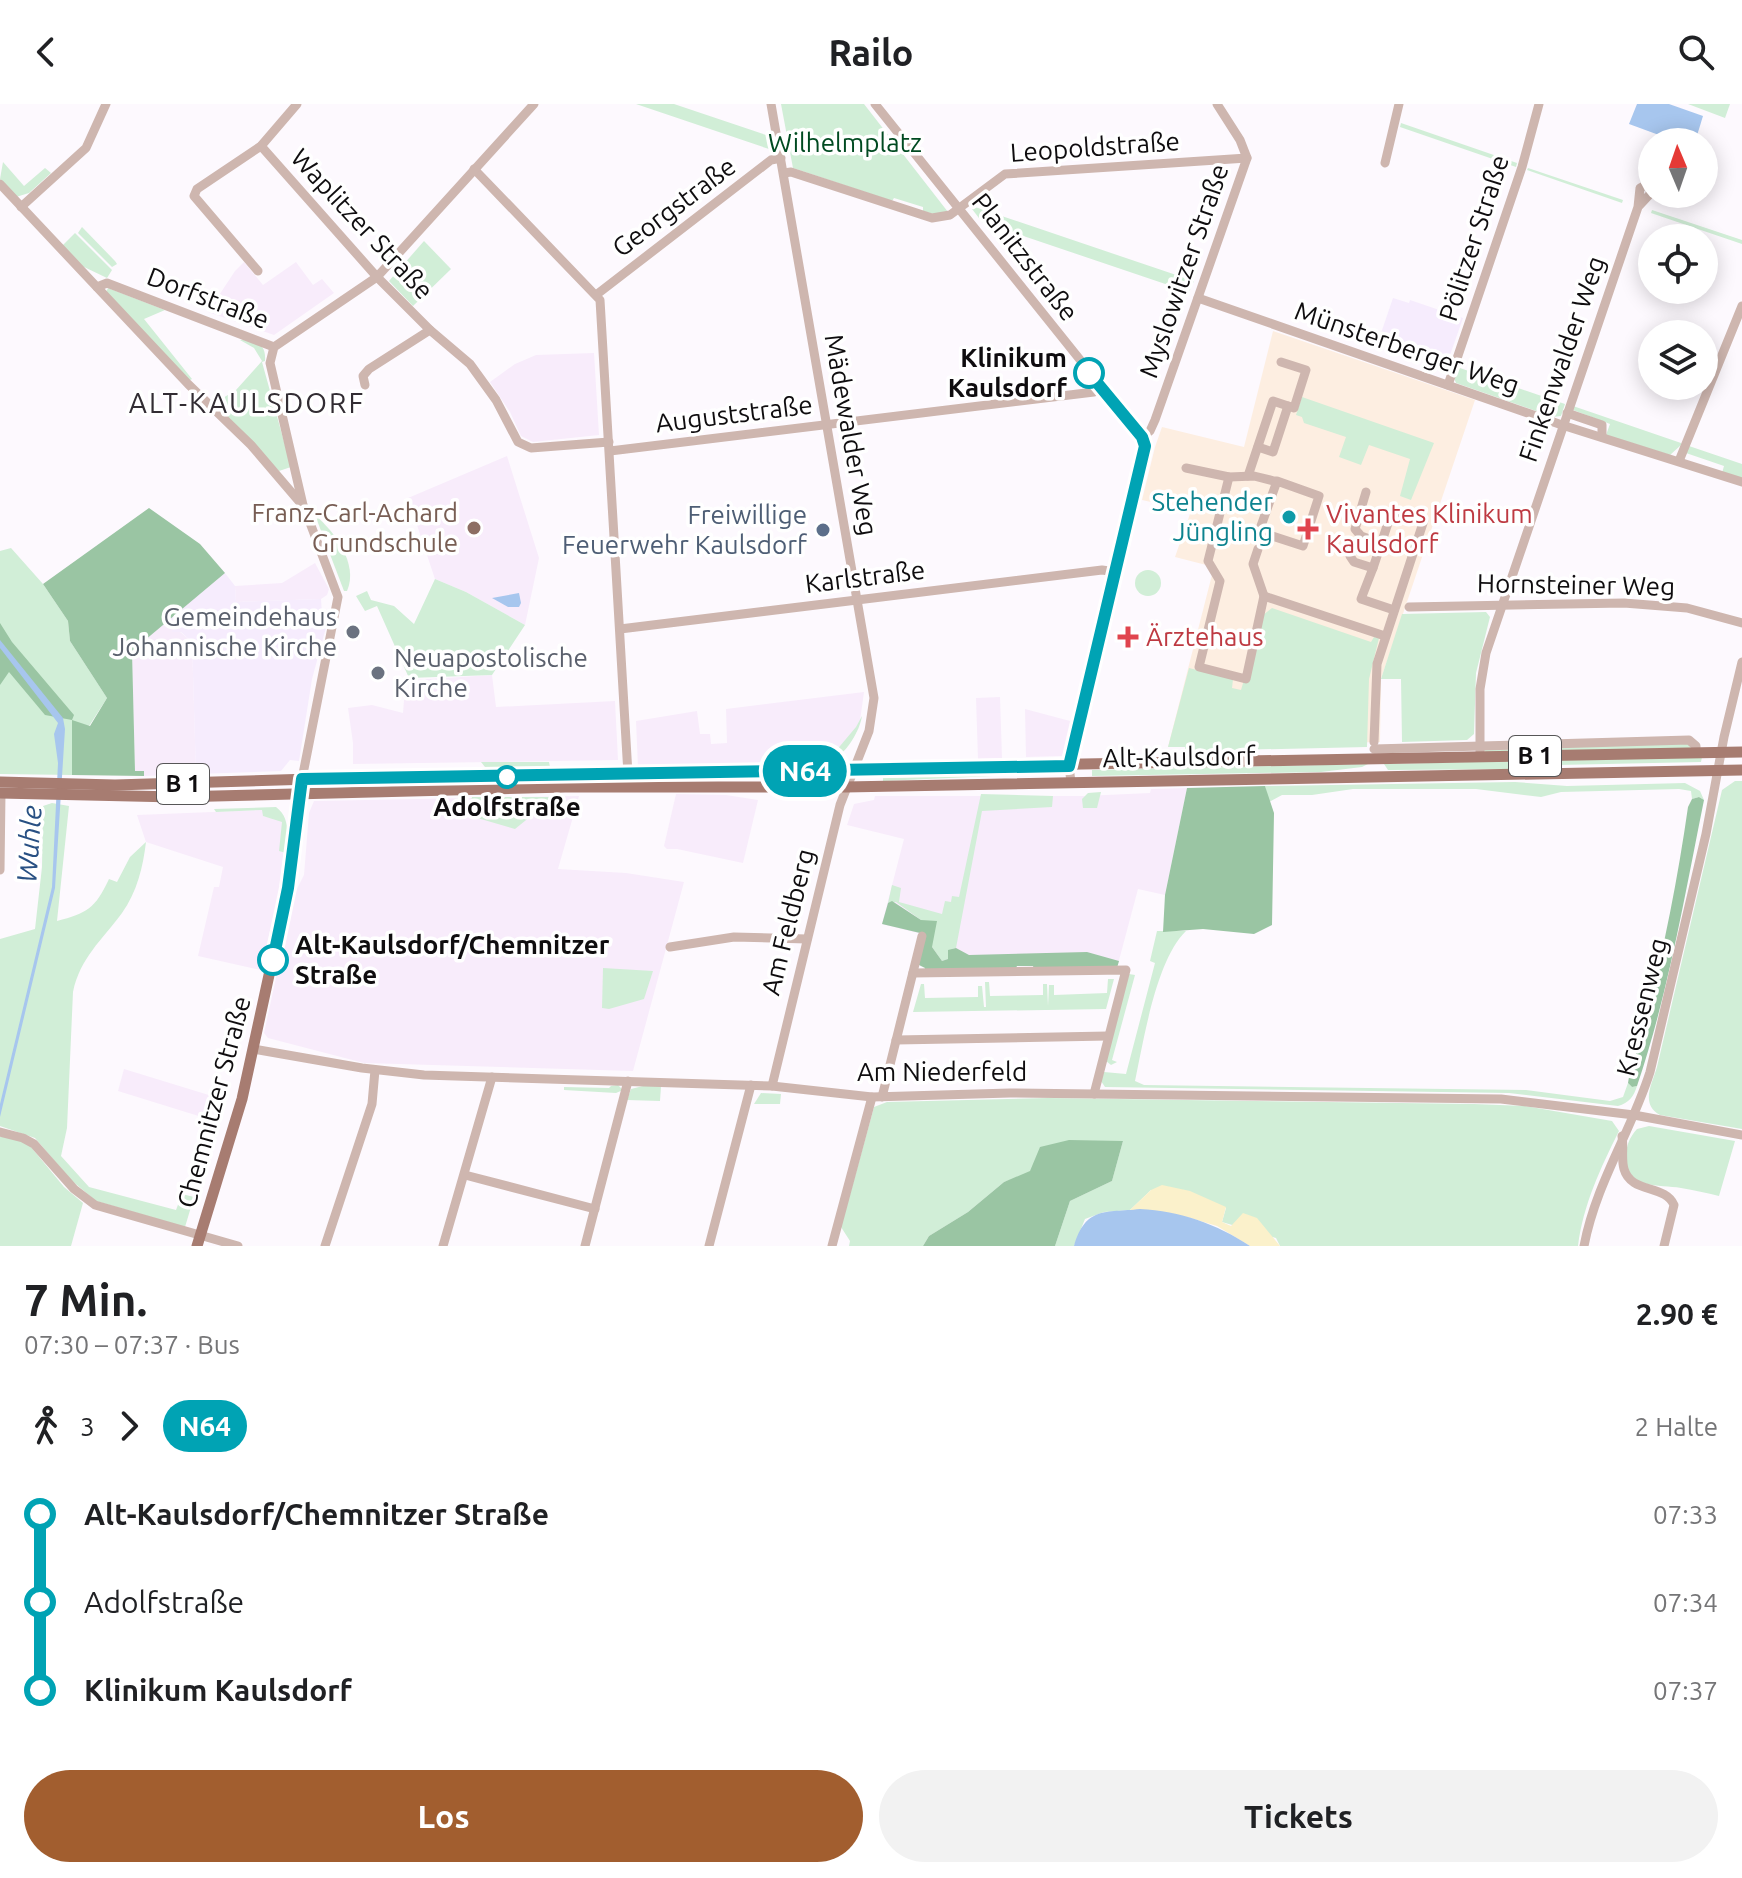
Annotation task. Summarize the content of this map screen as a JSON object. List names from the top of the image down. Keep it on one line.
{"streets":{"main road":["B 1","Alt-Kaulsdorf","Chemnitzer Straße"],"street":["Leopoldstraße","Georgstraße","Waplitzer Straße","Pölitzer Straße","Planitzstraße","Myslowitzer Straße","Dorfstraße","Münsterberger Weg","Finkenwalder Weg","Auguststraße","Mädewalder Weg","Karlstraße","Hornsteiner Weg","Am Feldberg","Kressenweg","Am Niederfeld"]},"crossings":[["Leopoldstraße","Planitzstraße"],["Leopoldstraße","Myslowitzer Straße"],["Georgstraße","Mädewalder Weg"],["Waplitzer Straße","Auguststraße"],["Pölitzer Straße","Münsterberger Weg"],["Planitzstraße","Myslowitzer Straße"],["Planitzstraße","Auguststraße"],["Myslowitzer Straße","Münsterberger Weg"],["Myslowitzer Straße","Karlstraße"],["Myslowitzer Straße","Alt-Kaulsdorf"],["Dorfstraße","Alt-Kaulsdorf"],["Dorfstraße","Chemnitzer Straße"],["Münsterberger Weg","Finkenwalder Weg"],["Finkenwalder Weg","Hornsteiner Weg"],["Finkenwalder Weg","Alt-Kaulsdorf"],["Auguststraße","Mädewalder Weg"],["Mädewalder Weg","Karlstraße"],["Mädewalder Weg","Alt-Kaulsdorf"],["Mädewalder Weg","Am Feldberg"],["B 1","Alt-Kaulsdorf"],["B 1","Kressenweg"],["Alt-Kaulsdorf","Am Feldberg"],["Alt-Kaulsdorf","Kressenweg"],["Alt-Kaulsdorf","Chemnitzer Straße"],["Am Feldberg","Am Niederfeld"],["Kressenweg","Am Niederfeld"],["Am Niederfeld","Chemnitzer Straße"]],"districts":["ALT-KAULSDORF"],"water":["Wuhle"],"parks":["Wilhelmplatz"],"places":{"other":["Klinikum Kaulsdorf","Stehender Jüngling","Franz-Carl-Achard Grundschule","Freiwillige Feuerwehr Kaulsdorf","Gemeindehaus Johannische Kirche","Neuapostolische Kirche","Adolfstraße","Alt-Kaulsdorf/Chemnitzer Straße"],"health":["Vivantes Klinikum Kaulsdorf","Ärztehaus"]},"lines":["bus line N64"],"north":"top","page":{"header":"Railo","on_map":"N64","heading":["7 Min.","07:30 – 07:37 · Bus","2.90 €"],"legs":["3","N64","2 Halte"],"list":[{"name":"Alt-Kaulsdorf/Chemnitzer Straße","value":"07:33"},{"name":"Adolfstraße","value":"07:34"},{"name":"Klinikum Kaulsdorf","value":"07:37"}],"buttons":["Los","Tickets"]}}
